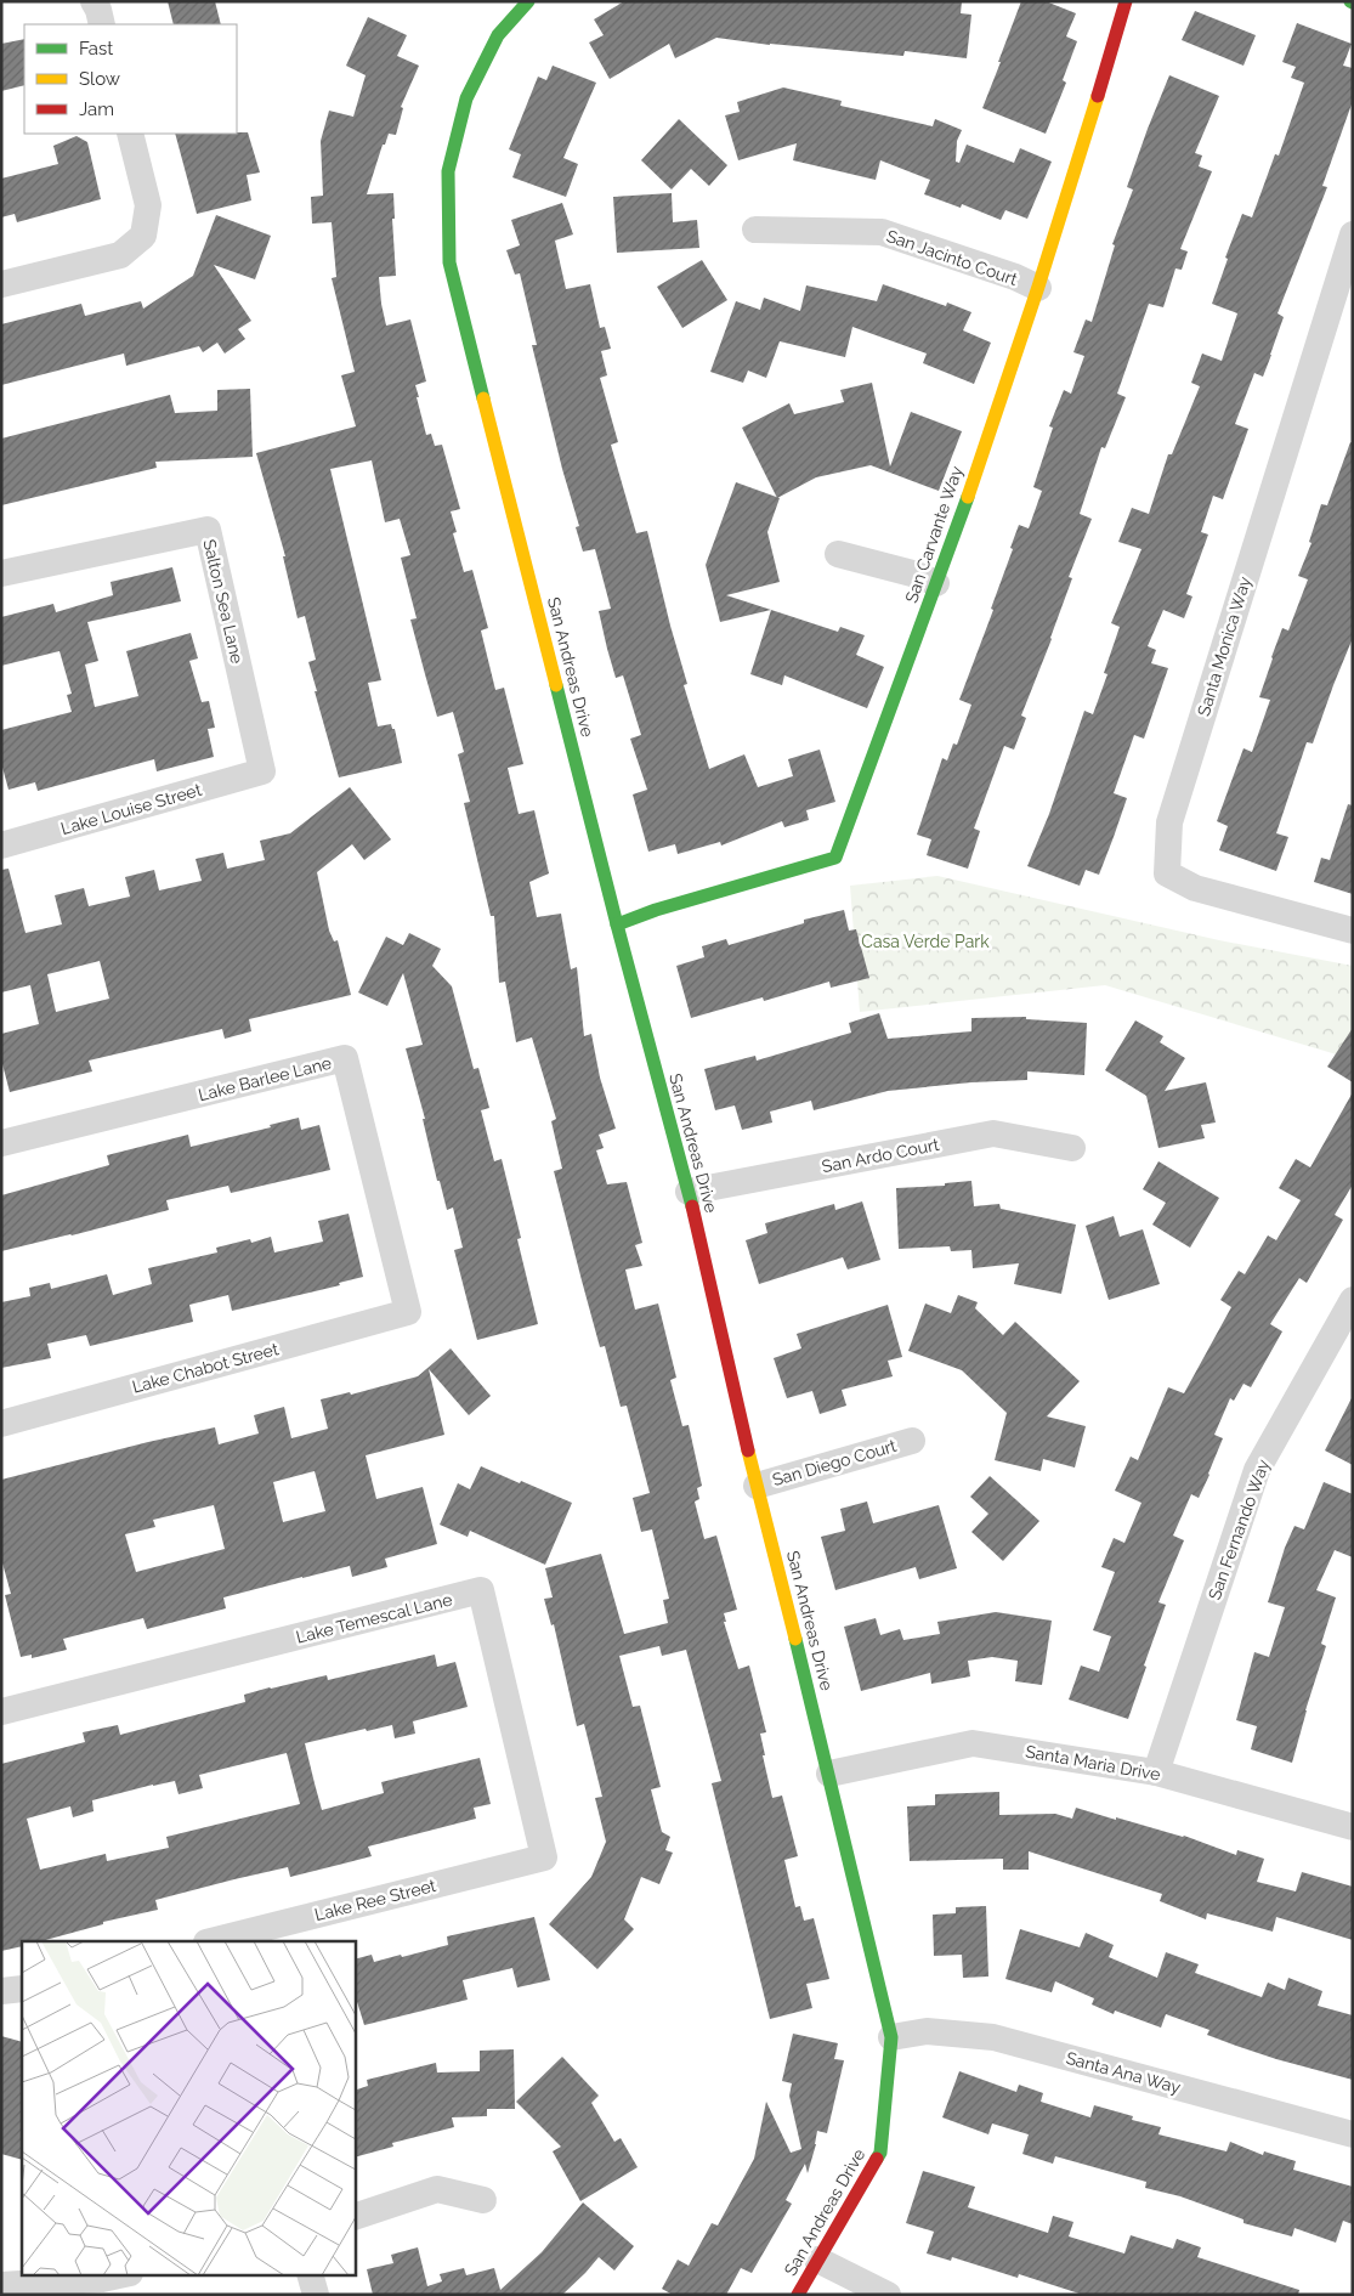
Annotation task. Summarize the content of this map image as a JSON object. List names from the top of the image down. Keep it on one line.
{"streets":{"street":["San Jacinto Court","San Carvante Way","Salton Sea Lane","Santa Monica Way","San Andreas Drive","Lake Louise Street","Lake Barlee Lane","San Ardo Court","Lake Chabot Street","San Diego Court","San Fernando Way","Lake Temescal Lane","Santa Maria Drive","Lake Ree Street","Santa Ana Way"]},"crossings":[["San Jacinto Court","San Carvante Way"],["San Carvante Way","San Andreas Drive"],["Salton Sea Lane","Lake Louise Street"],["San Andreas Drive","San Ardo Court"],["San Andreas Drive","San Diego Court"],["San Andreas Drive","Santa Maria Drive"],["San Andreas Drive","Santa Ana Way"],["Lake Barlee Lane","Lake Chabot Street"],["San Fernando Way","Santa Maria Drive"],["Lake Temescal Lane","Lake Ree Street"]],"parks":["Casa Verde Park"],"legend":["Fast","Slow","Jam"]}
